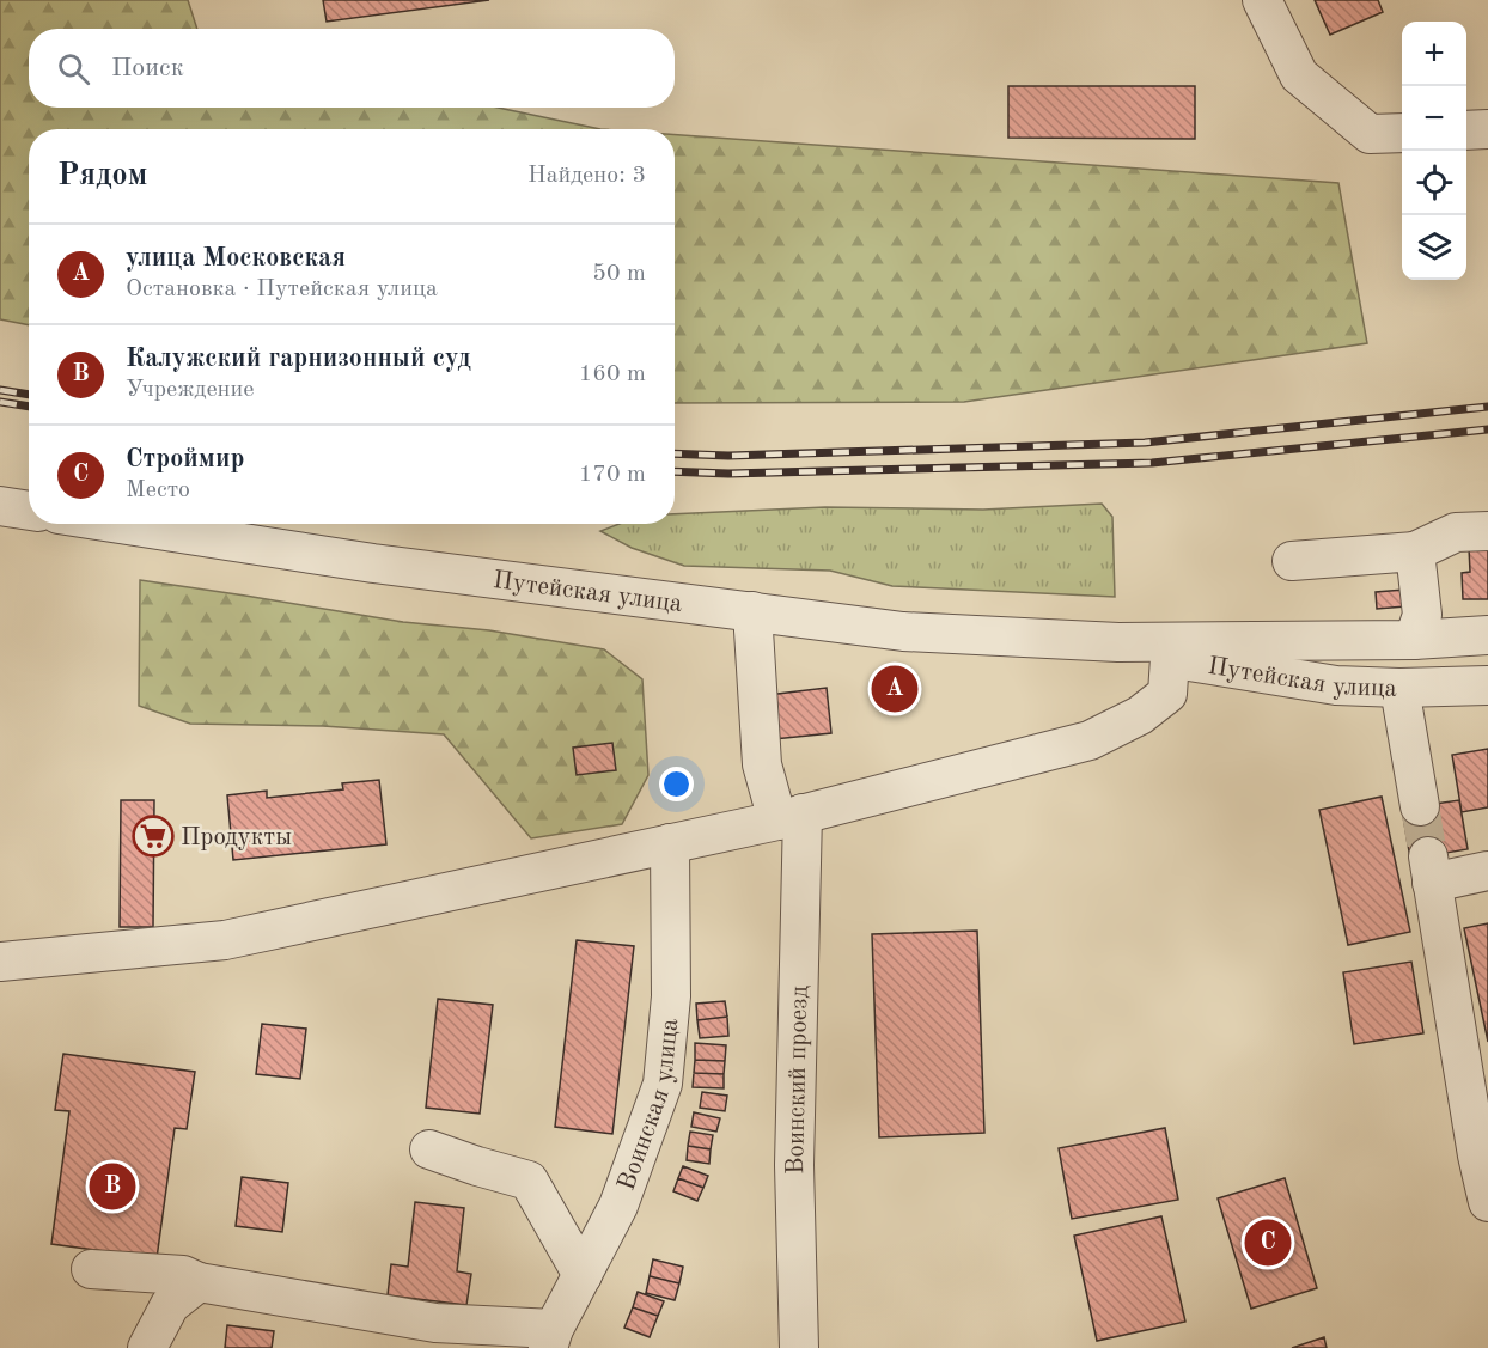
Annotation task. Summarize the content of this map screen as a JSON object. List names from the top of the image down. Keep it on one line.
{"streets":{"street":["Путейская улица","Воинский проезд","Воинская улица"]},"crossings":[["Путейская улица","Воинский проезд"]],"places":{"supermarket":["Продукты"]},"page":{"map_buttons":["+","−"],"search":"Поиск","heading":["Рядом","Найдено: 3"],"list":[{"mark":"A","name":"улица Московская","note":"Остановка · Путейская улица","value":"50 m"},{"mark":"B","name":"Калужский гарнизонный суд","note":"Учреждение","value":"160 m"},{"mark":"C","name":"Строймир","note":"Место","value":"170 m"}],"pins":["A","B","C"]}}
